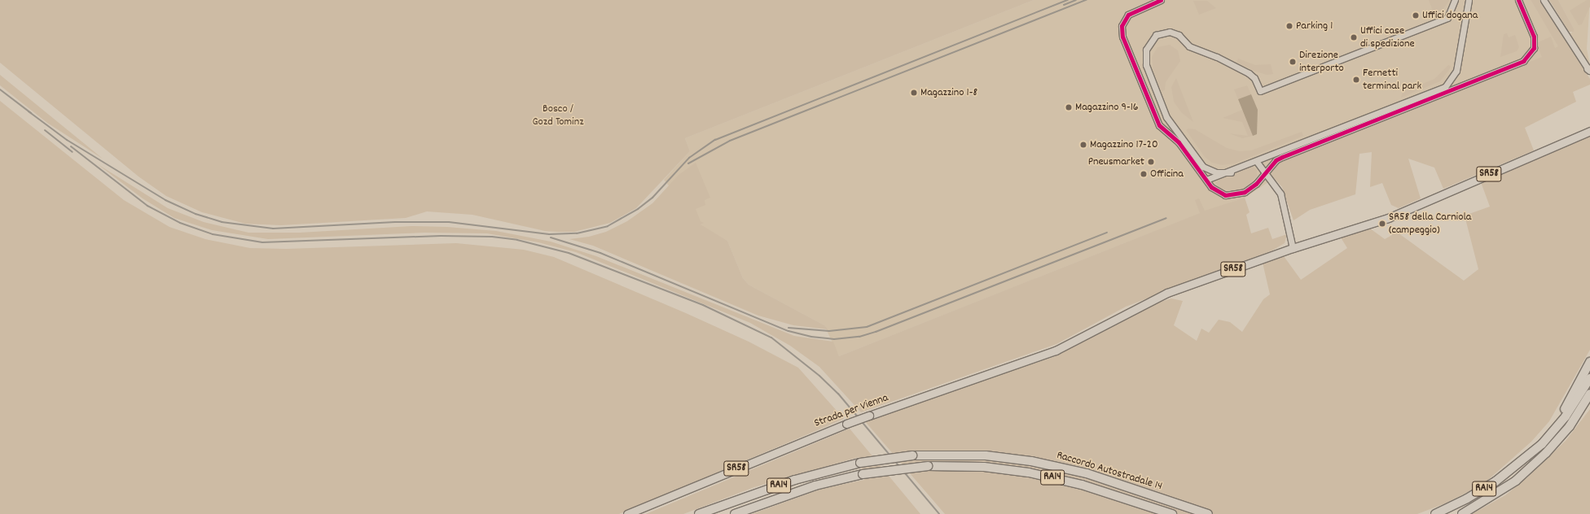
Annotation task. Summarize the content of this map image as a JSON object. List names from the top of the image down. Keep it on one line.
{"streets":{"highway":["Raccordo Autostradale 14","RA14"],"main road":["SR58","Strada per Vienna"]},"crossings":[["SR58","Strada per Vienna"]],"parks":["Bosco / Gozd Tominz"],"places":["Uffici dogana","Parking 1","Uffici case di spedizione","Direzione interporto","Fernetti terminal park","Magazzino 1-8","Magazzino 9-16","Magazzino 17-20","Pneusmarket","Officina","SR58 della Carniola (campeggio)"]}
